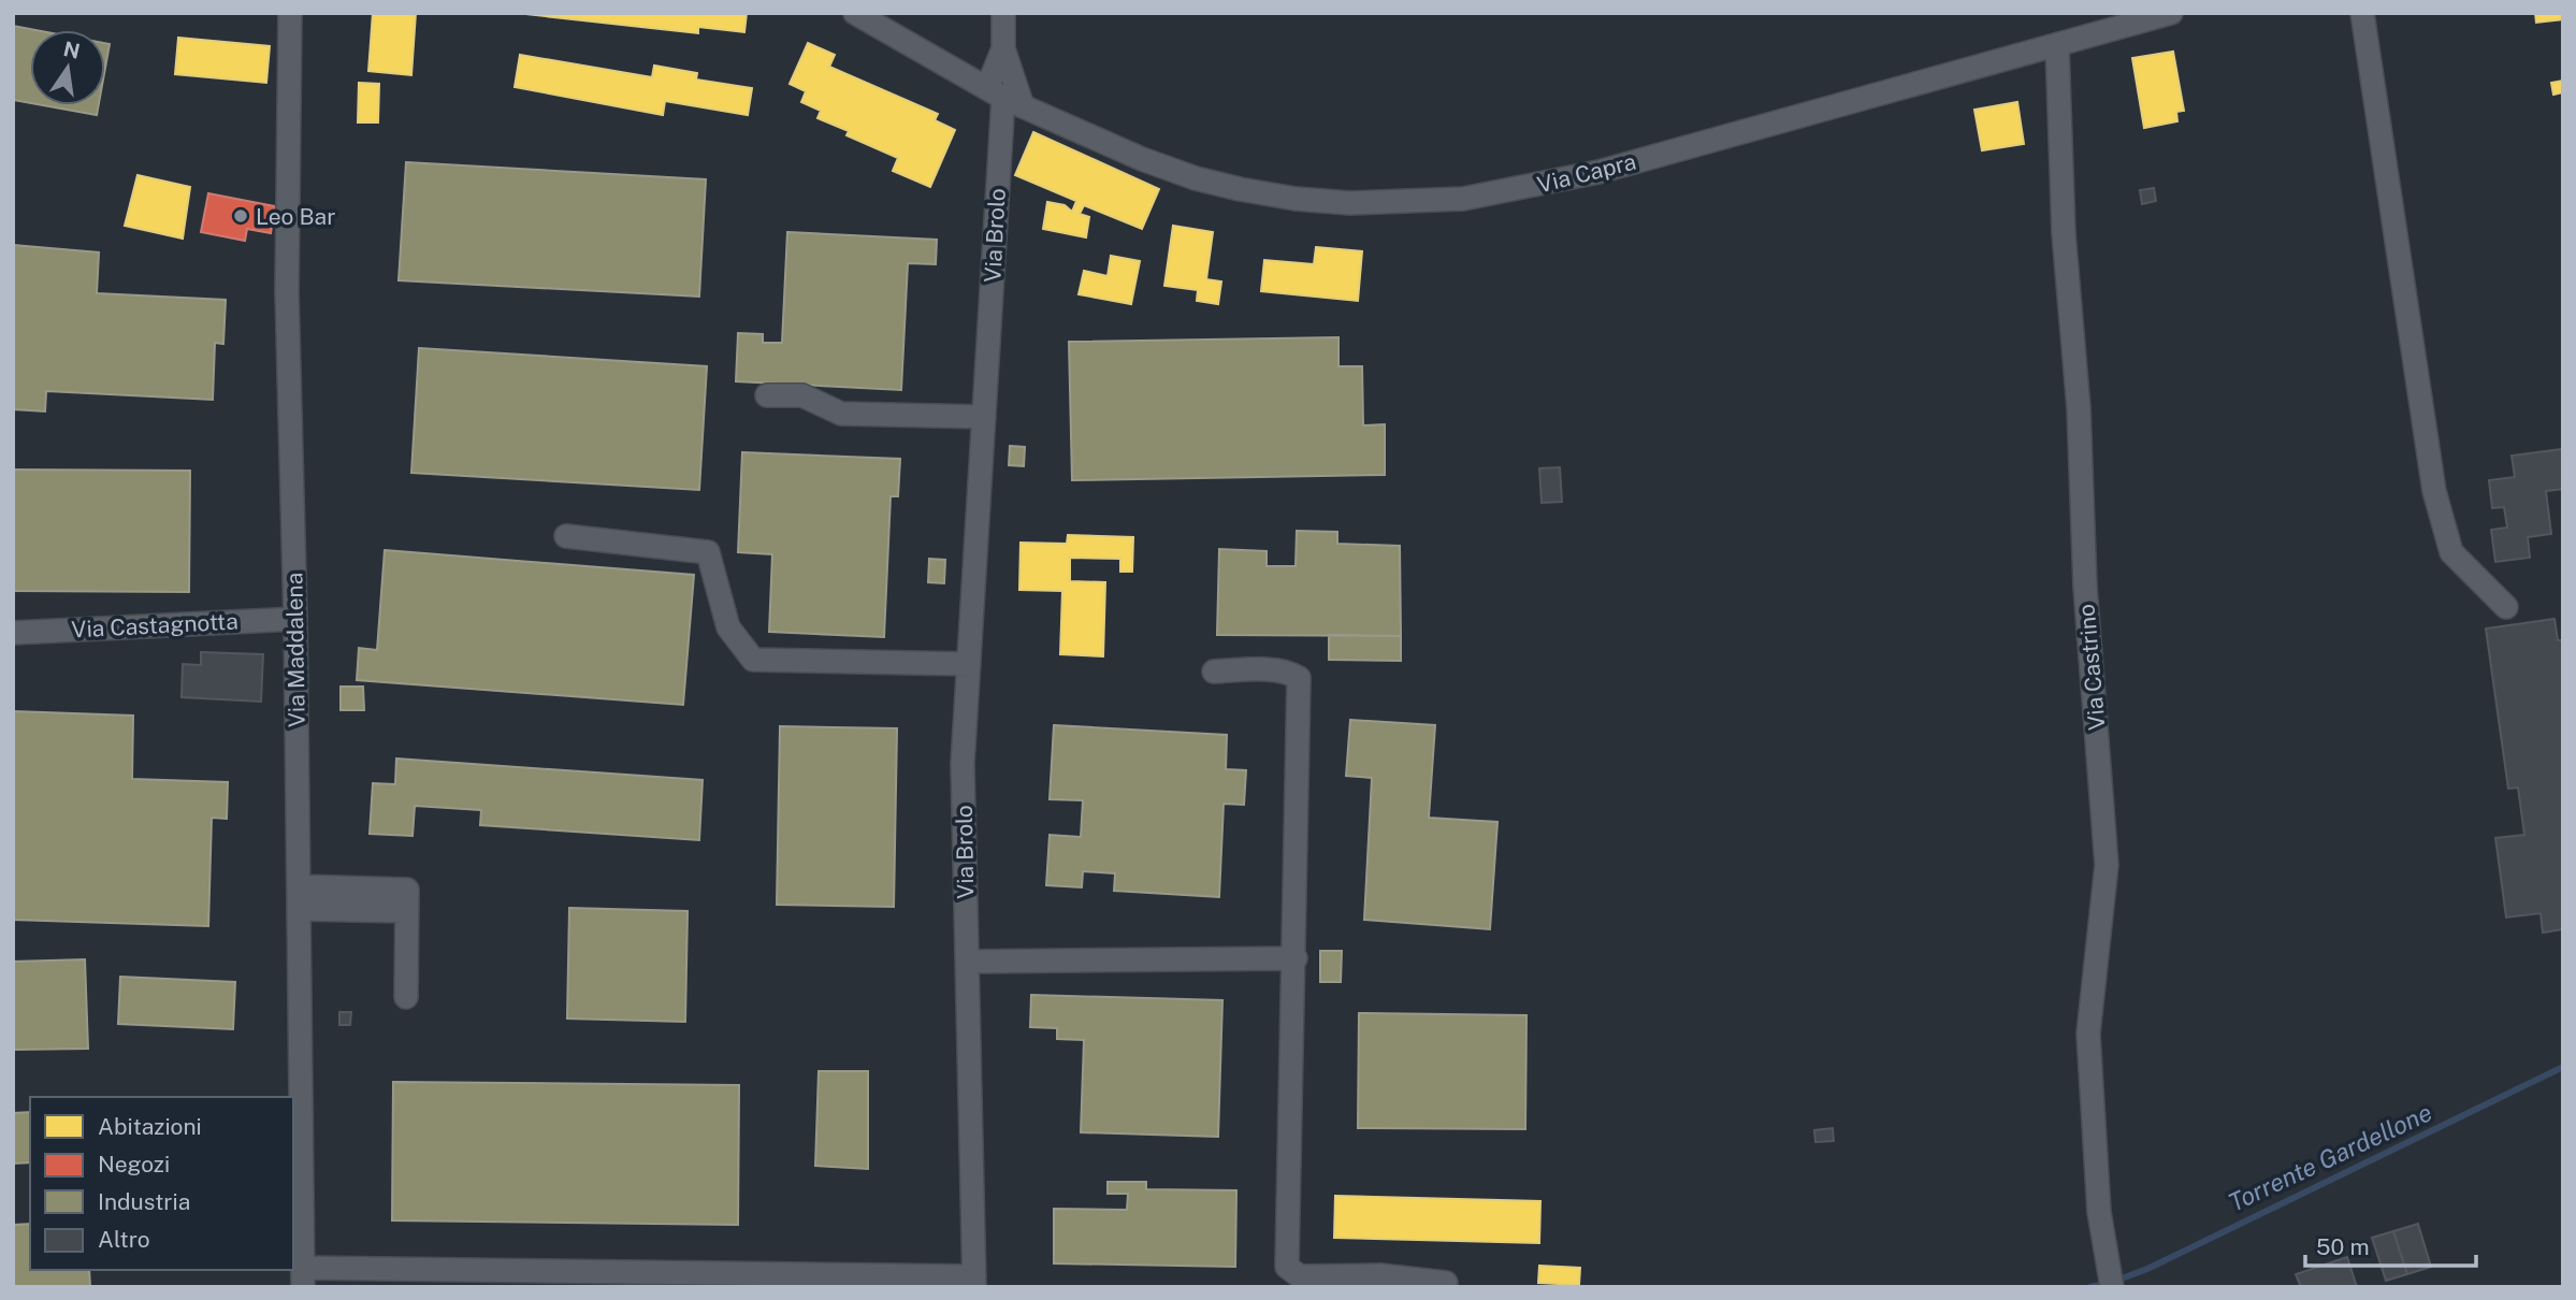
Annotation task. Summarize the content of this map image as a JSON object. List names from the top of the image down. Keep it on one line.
{"streets":{"street":["Via Capra","Via Brolo","Via Castagnotta","Via Maddalena","Via Castrino"]},"crossings":[["Via Capra","Via Brolo"],["Via Capra","Via Castrino"],["Via Castagnotta","Via Maddalena"]],"water":["Torrente Gardellone"],"places":["Leo Bar"],"legend":["Abitazioni","Negozi","Industria","Altro"],"scale_bar":"50 m","north":"top"}
